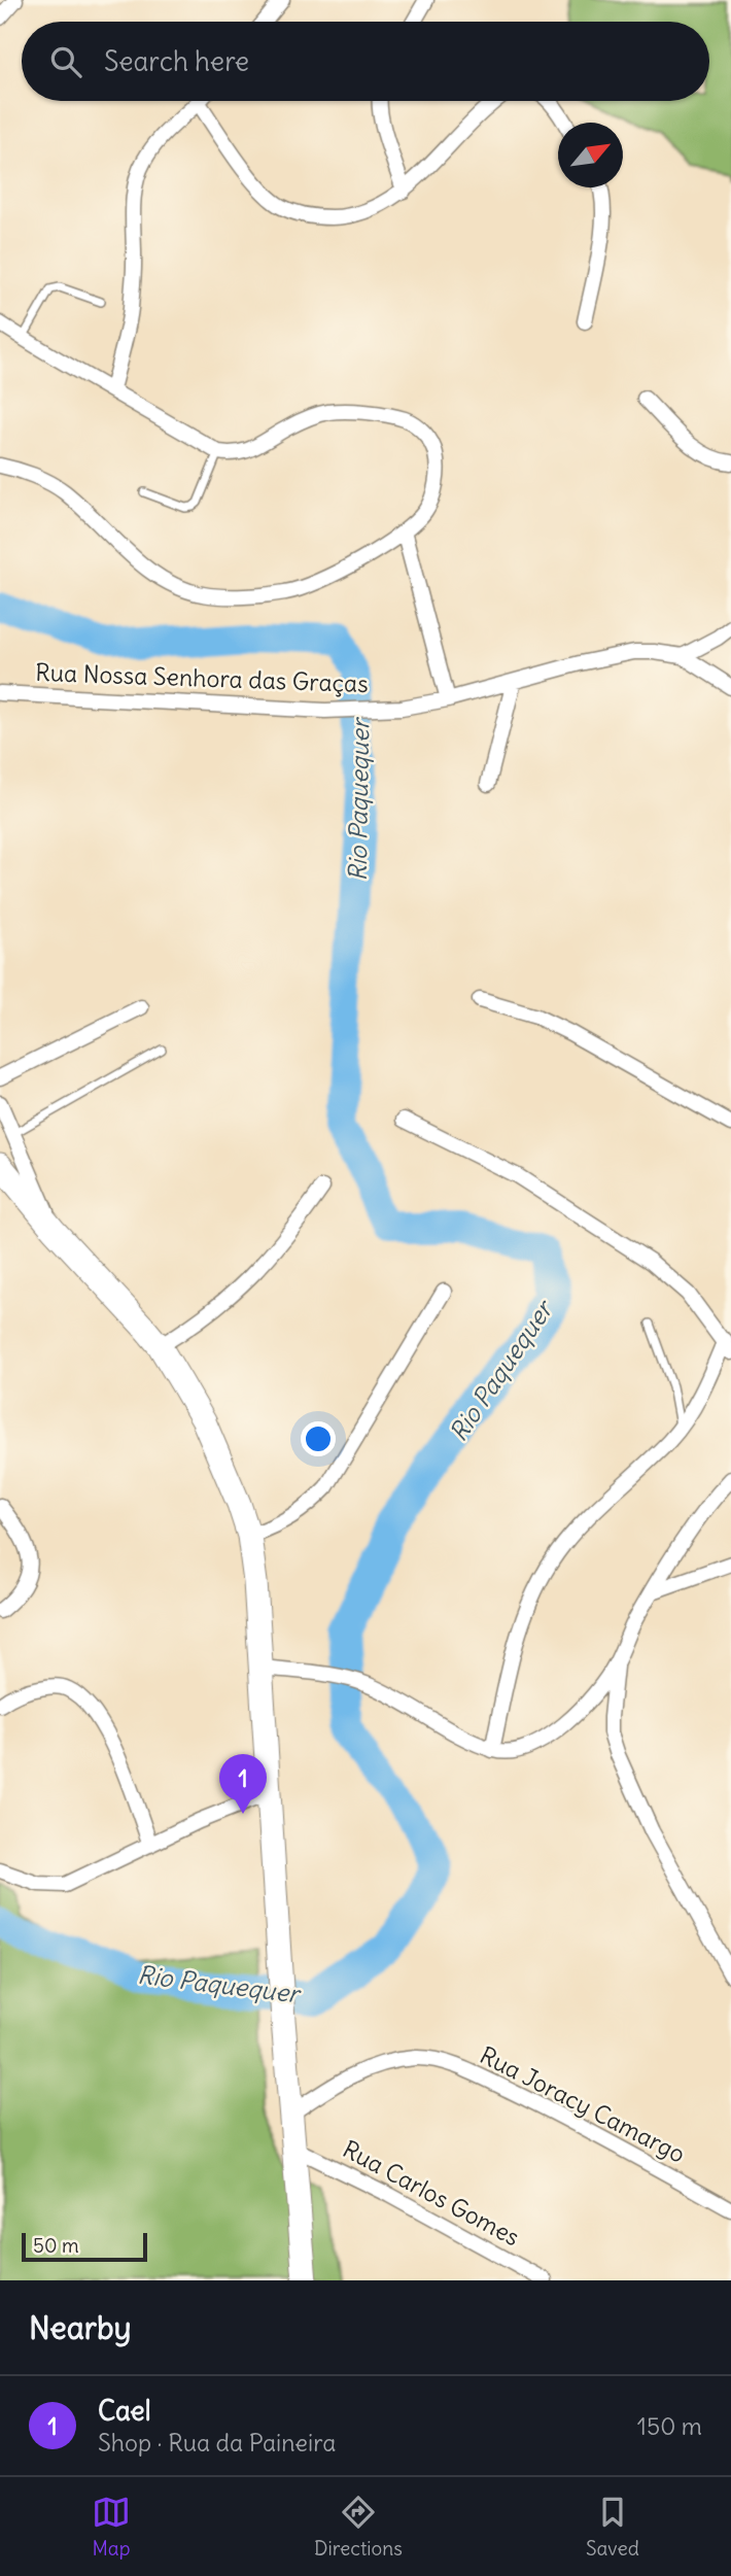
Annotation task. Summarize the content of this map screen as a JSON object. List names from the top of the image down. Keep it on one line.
{"streets":{"street":["Rua Nossa Senhora das Graças","Rua Joracy Camargo","Rua Carlos Gomes"]},"water":["Rio Paquequer"],"scale_bar":"50 m","north":"top right","page":{"search":"Search here","pins":"1","scale":"50 m","heading":"Nearby","list":[{"mark":"1","name":"Cael","note":"Shop · Rua da Paineira","value":"150 m"}],"nav":["Map","Directions","Saved"]}}
